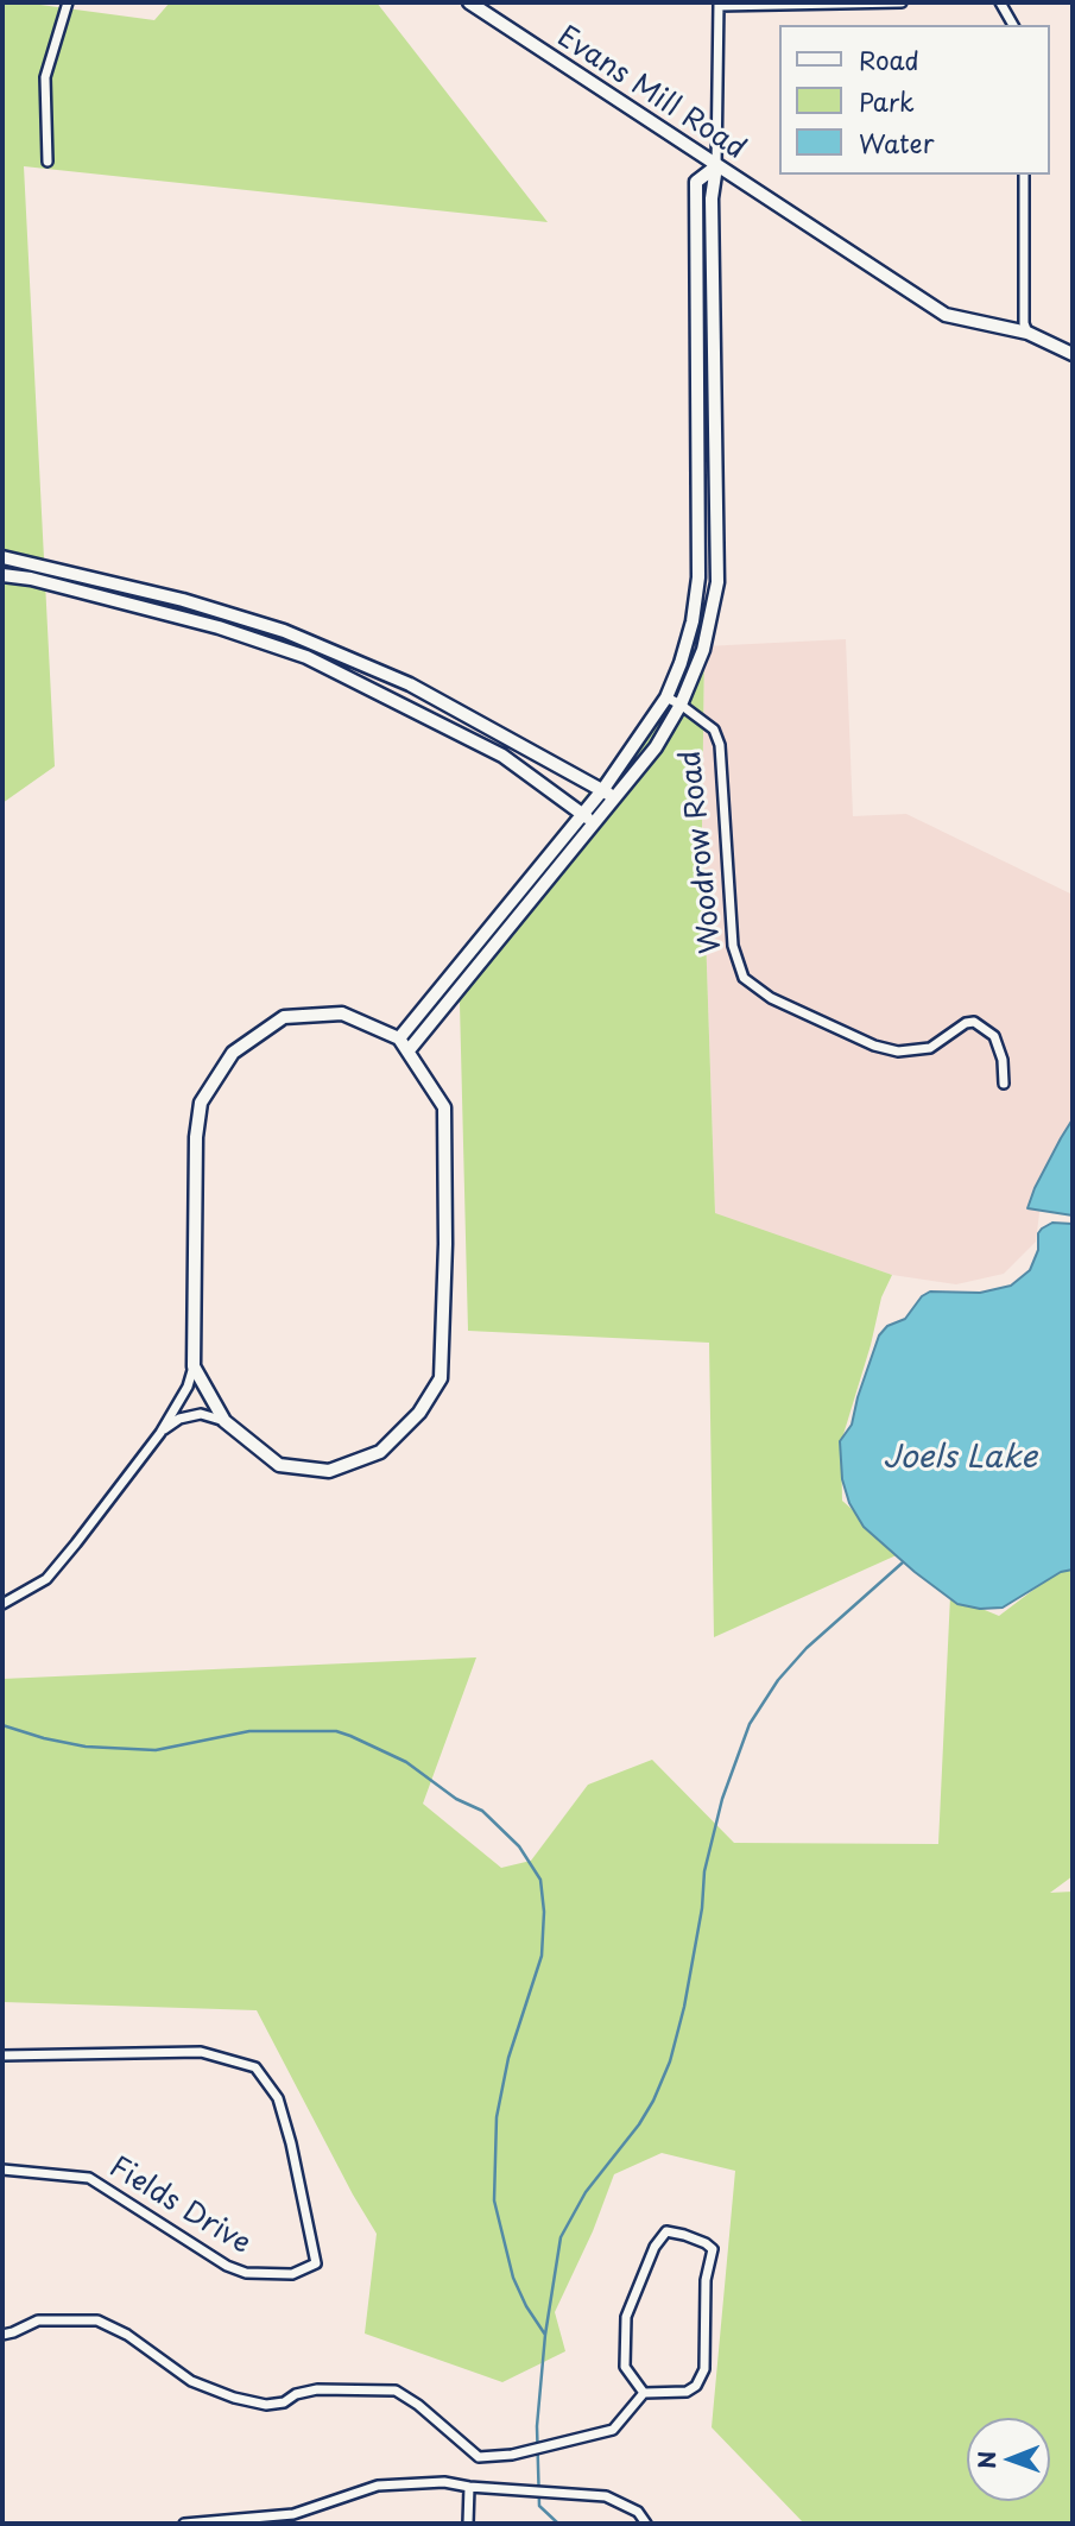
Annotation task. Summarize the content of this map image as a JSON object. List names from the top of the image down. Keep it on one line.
{"streets":{"street":["Evans Mill Road","Woodrow Road","Fields Drive"]},"crossings":[["Evans Mill Road","Woodrow Road"]],"water":["Joels Lake"],"legend":["Road","Park","Water"],"north":"left"}
